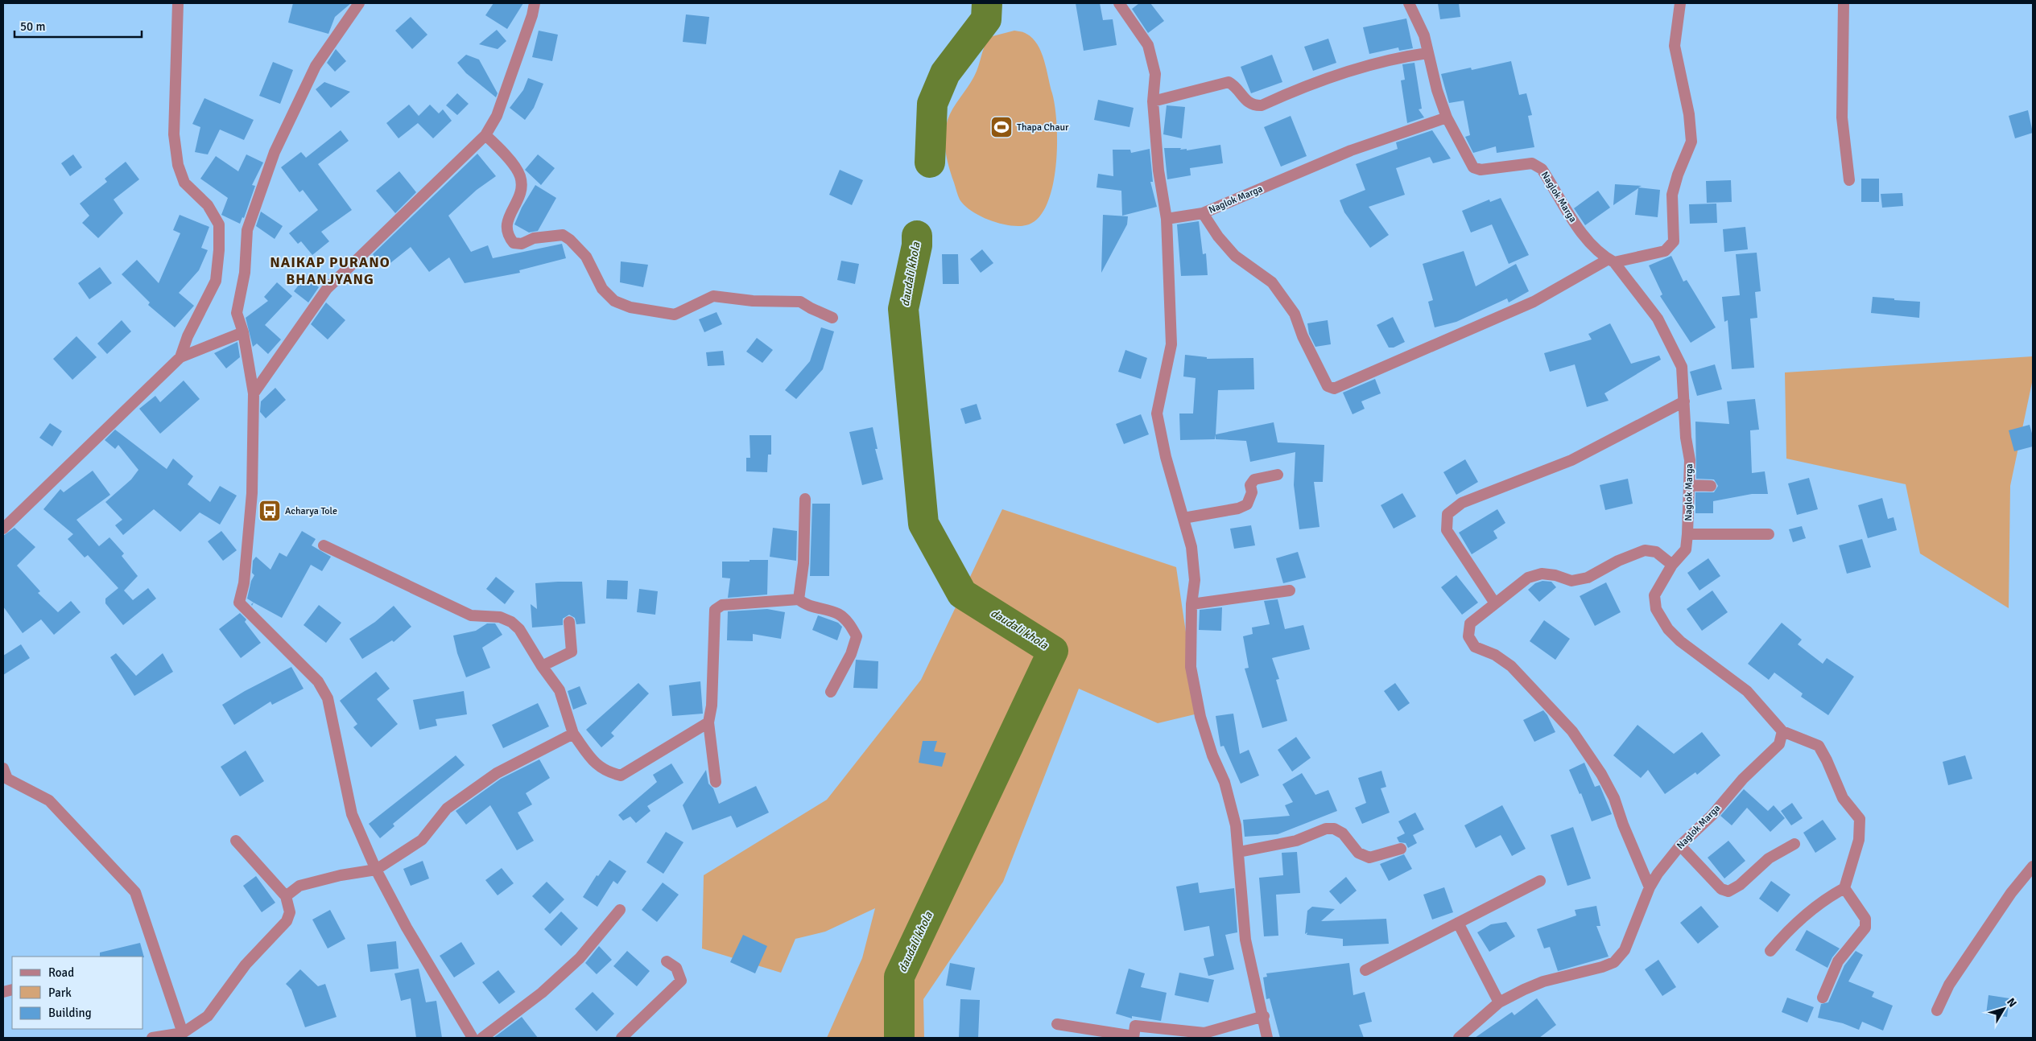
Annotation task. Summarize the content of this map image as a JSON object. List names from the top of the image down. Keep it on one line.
{"streets":{"street":["Naglok Marga"]},"districts":["NAIKAP PURANO BHANJYANG"],"water":["daudali khola"],"places":{"sports":["Thapa Chaur"],"bus stop":["Acharya Tole"]},"legend":["Road","Park","Building"],"scale_bar":"50 m","north":"top right"}
